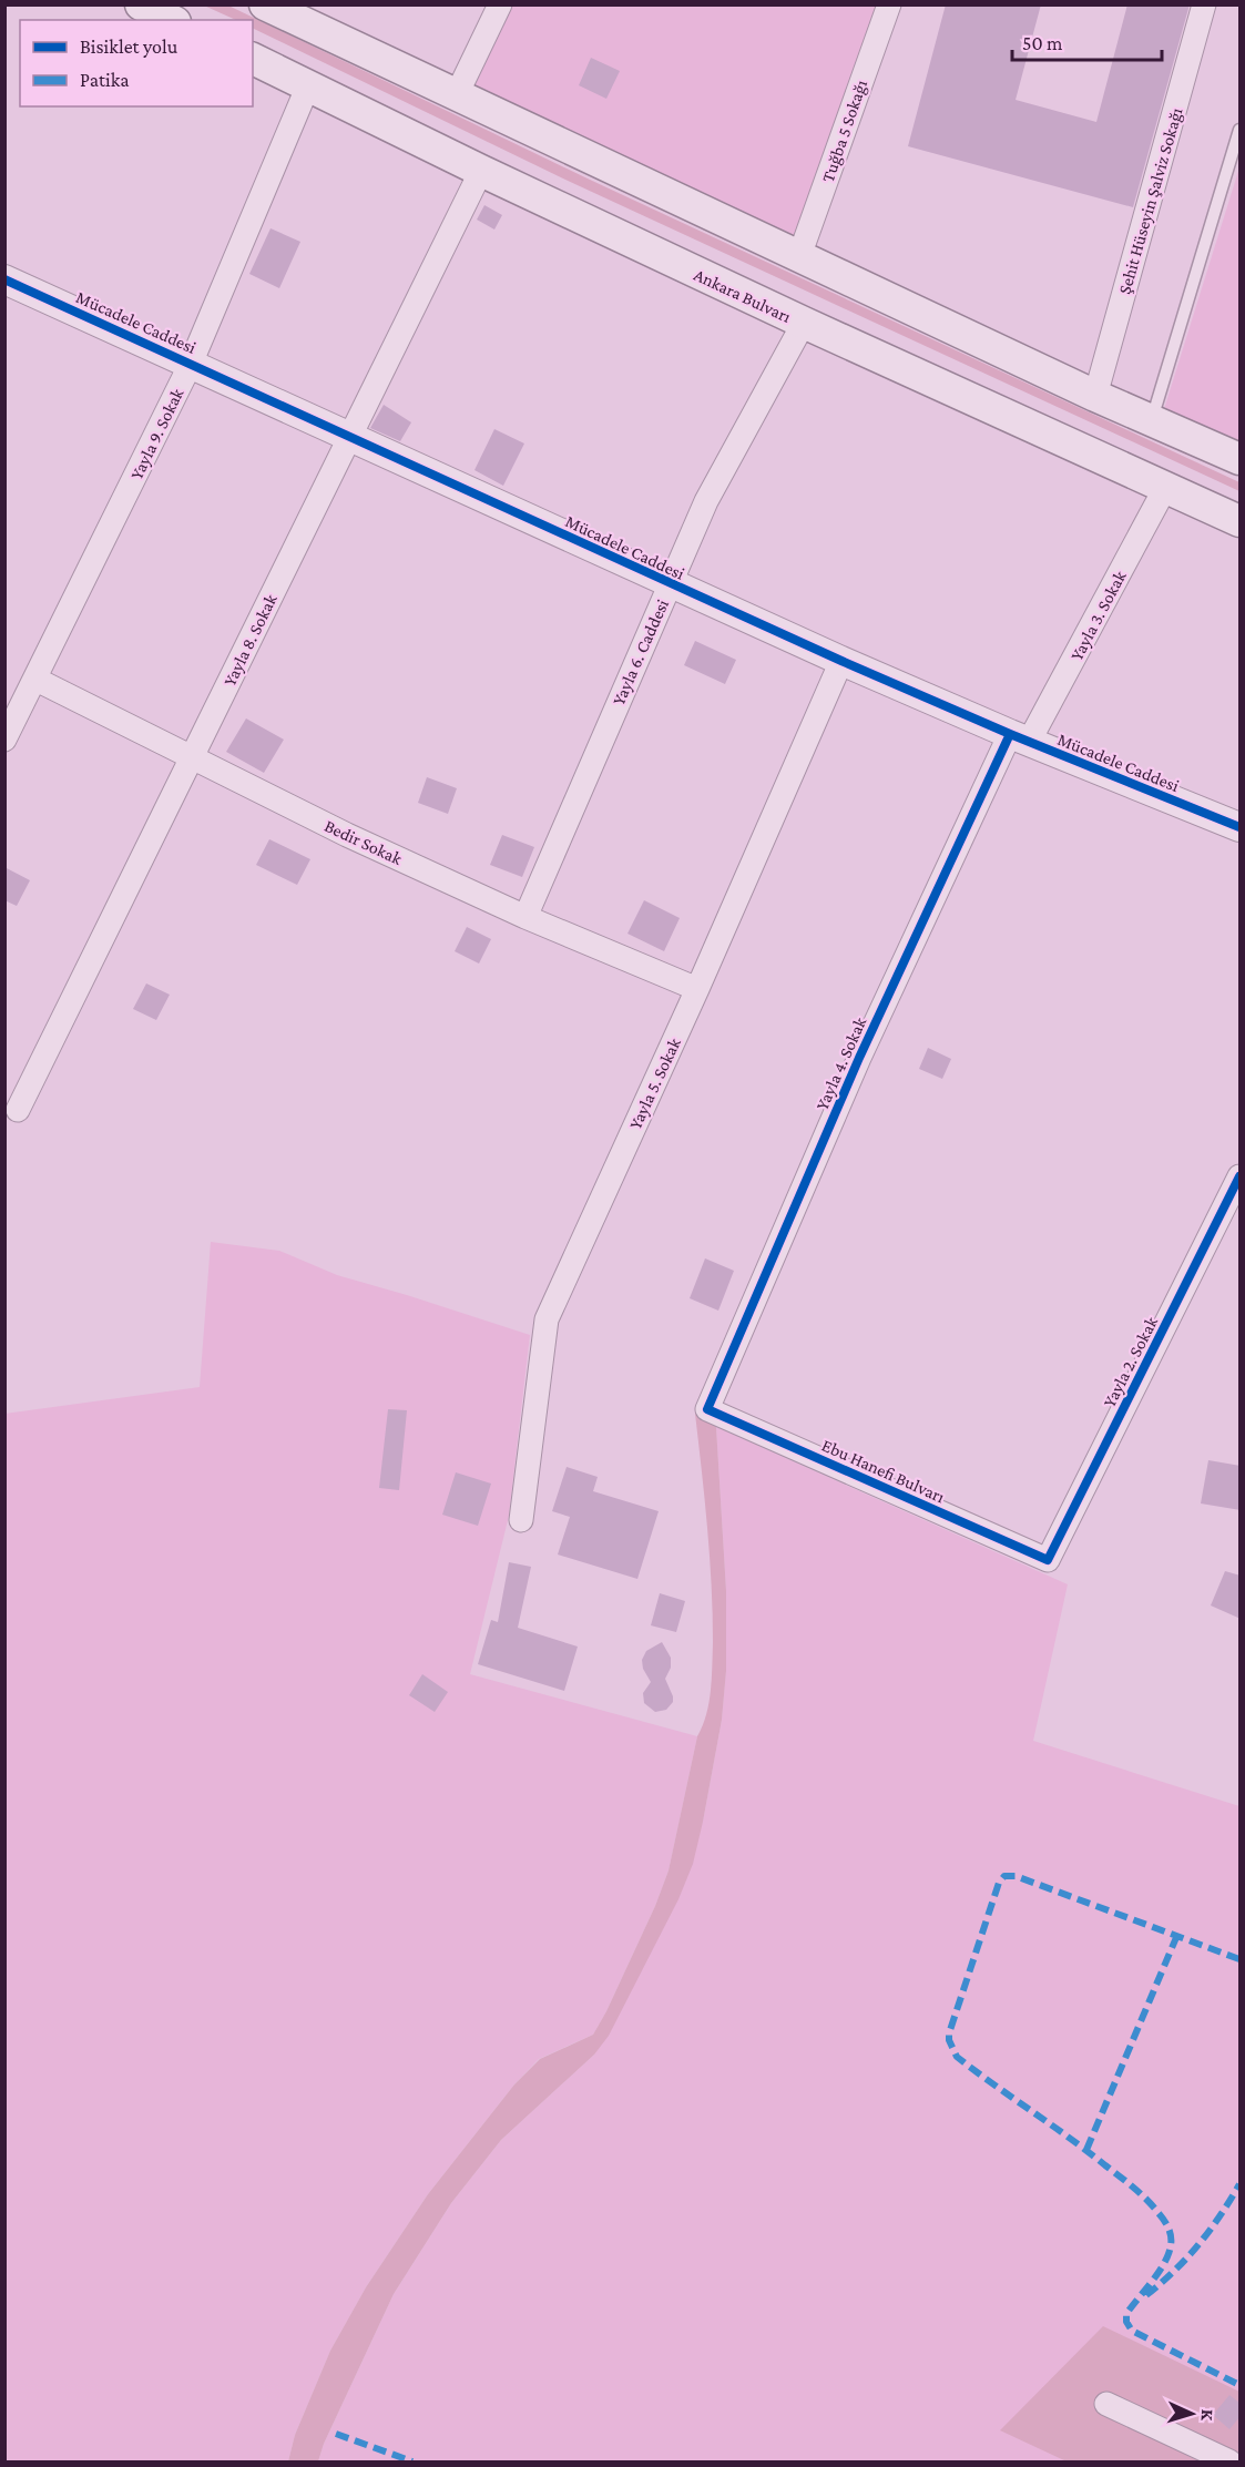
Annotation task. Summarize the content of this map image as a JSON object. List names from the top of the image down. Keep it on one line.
{"streets":{"main road":["Ankara Bulvarı"],"street":["Tuğba 5 Sokağı","Şehit Hüseyin Şalviz Sokağı","Mücadele Caddesi","Yayla 9. Sokak","Yayla 3. Sokak","Yayla 8. Sokak","Yayla 6. Caddesi","Bedir Sokak","Yayla 4. Sokak","Yayla 5. Sokak","Yayla 2. Sokak","Ebu Hanefi Bulvarı"]},"crossings":[["Ankara Bulvarı","Yayla 9. Sokak"],["Ankara Bulvarı","Yayla 3. Sokak"],["Ankara Bulvarı","Yayla 8. Sokak"],["Ankara Bulvarı","Yayla 6. Caddesi"],["Mücadele Caddesi","Yayla 9. Sokak"],["Mücadele Caddesi","Yayla 3. Sokak"],["Mücadele Caddesi","Yayla 8. Sokak"],["Mücadele Caddesi","Yayla 6. Caddesi"],["Mücadele Caddesi","Yayla 4. Sokak"],["Mücadele Caddesi","Yayla 5. Sokak"],["Yayla 9. Sokak","Bedir Sokak"],["Yayla 3. Sokak","Yayla 4. Sokak"],["Yayla 8. Sokak","Bedir Sokak"],["Yayla 6. Caddesi","Bedir Sokak"],["Bedir Sokak","Yayla 5. Sokak"],["Yayla 4. Sokak","Ebu Hanefi Bulvarı"],["Yayla 2. Sokak","Ebu Hanefi Bulvarı"]],"legend":["Bisiklet yolu","Patika"],"scale_bar":"50 m","north":"right"}
